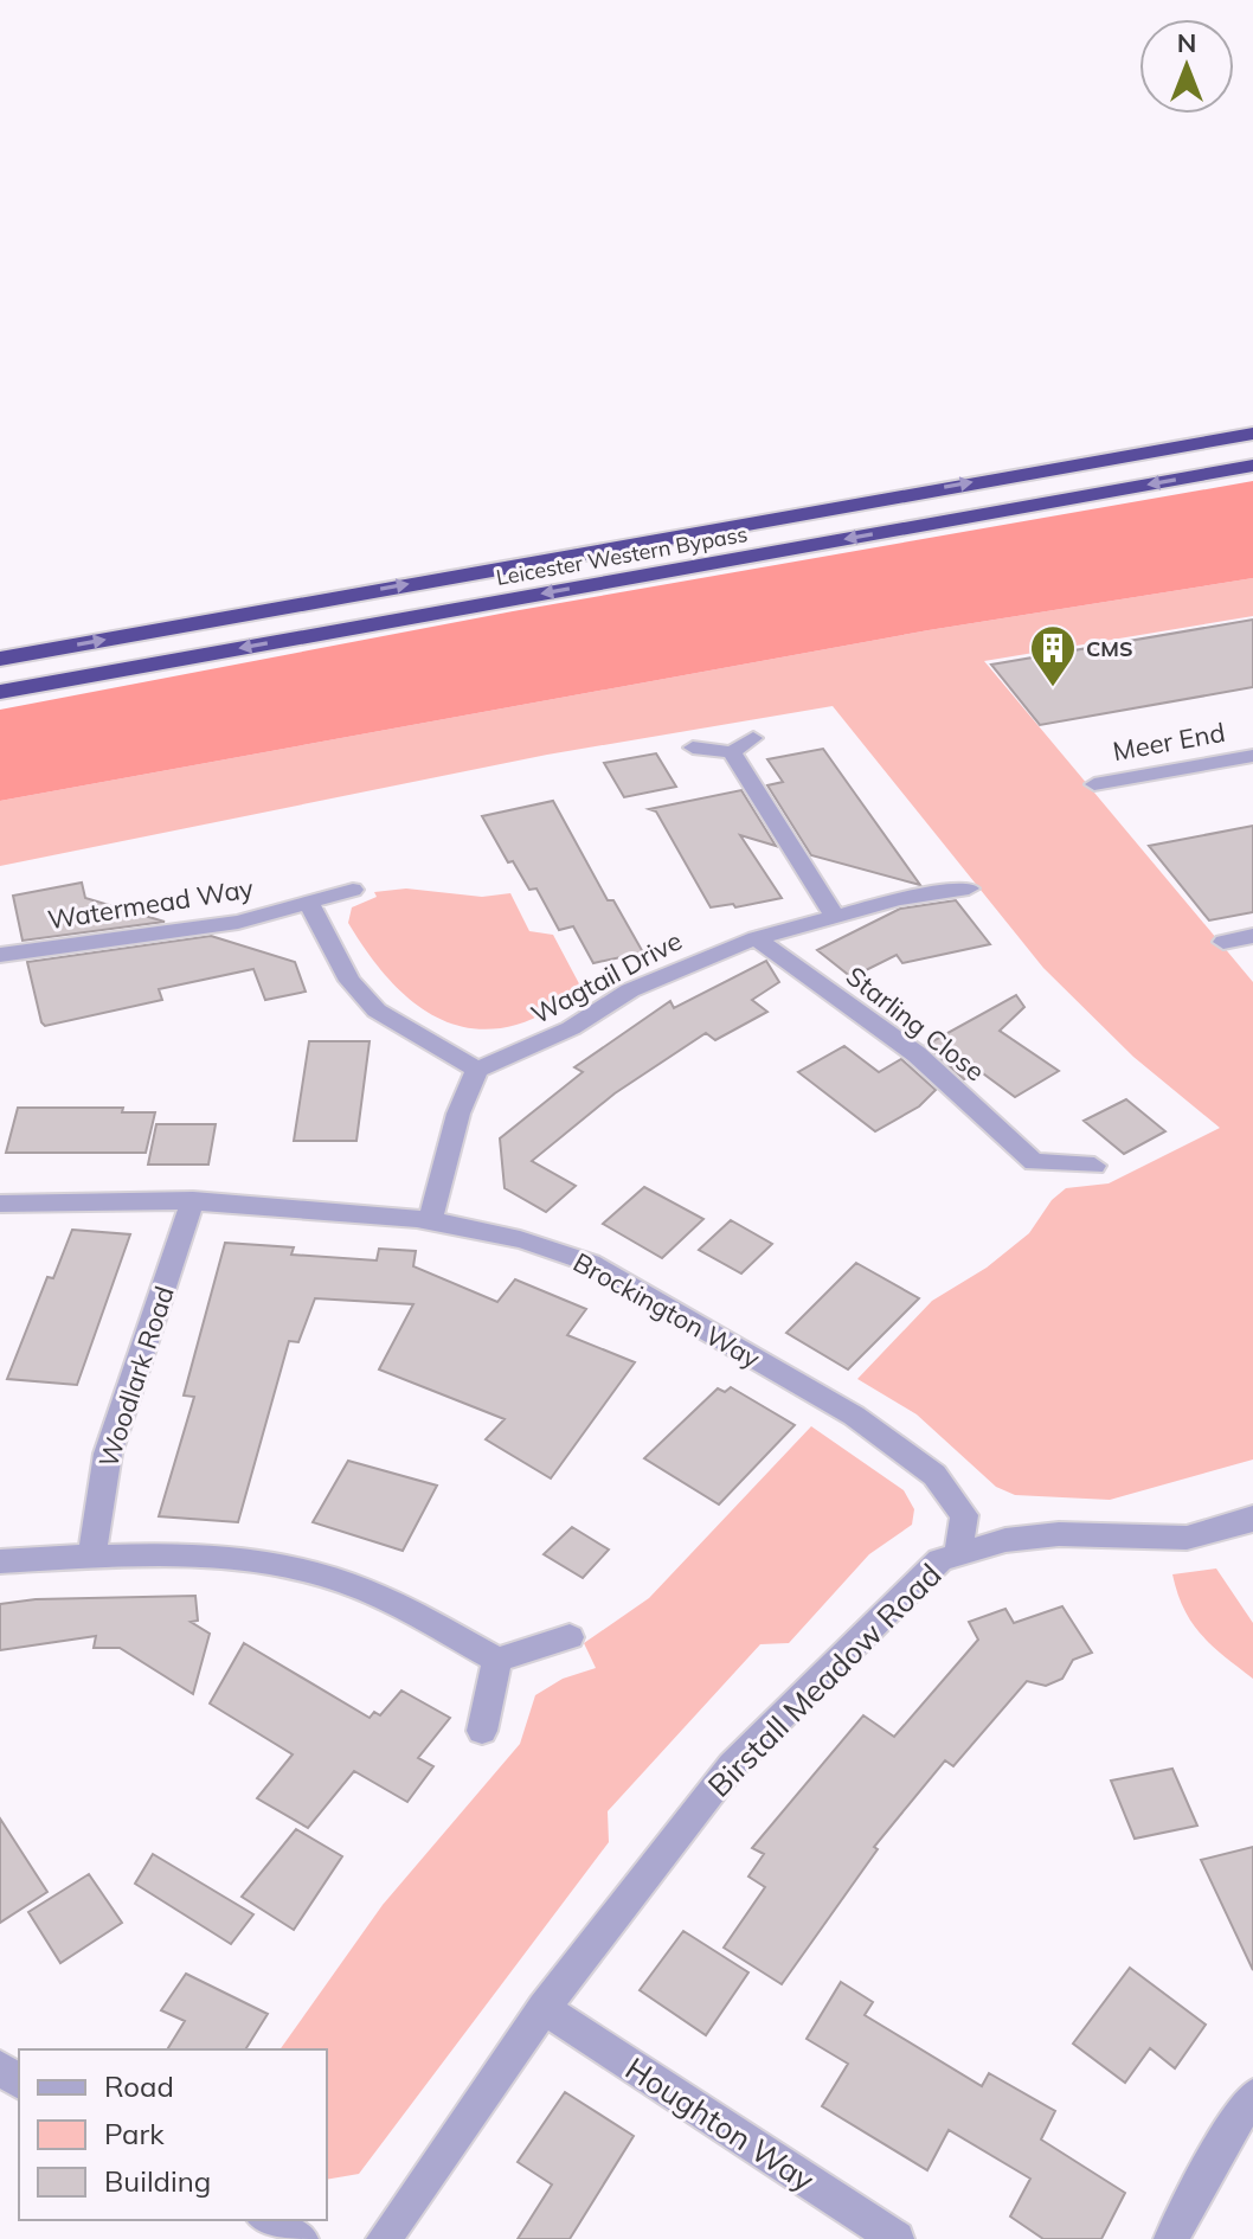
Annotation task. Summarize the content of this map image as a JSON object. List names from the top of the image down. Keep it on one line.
{"streets":{"highway":["Leicester Western Bypass"],"street":["Meer End","Watermead Way","Wagtail Drive","Starling Close","Brockington Way","Woodlark Road","Birstall Meadow Road","Houghton Way"]},"crossings":[["Wagtail Drive","Starling Close"],["Brockington Way","Woodlark Road"],["Brockington Way","Birstall Meadow Road"],["Birstall Meadow Road","Houghton Way"]],"places":{"building":["CMS"]},"legend":["Road","Park","Building"],"north":"top"}
